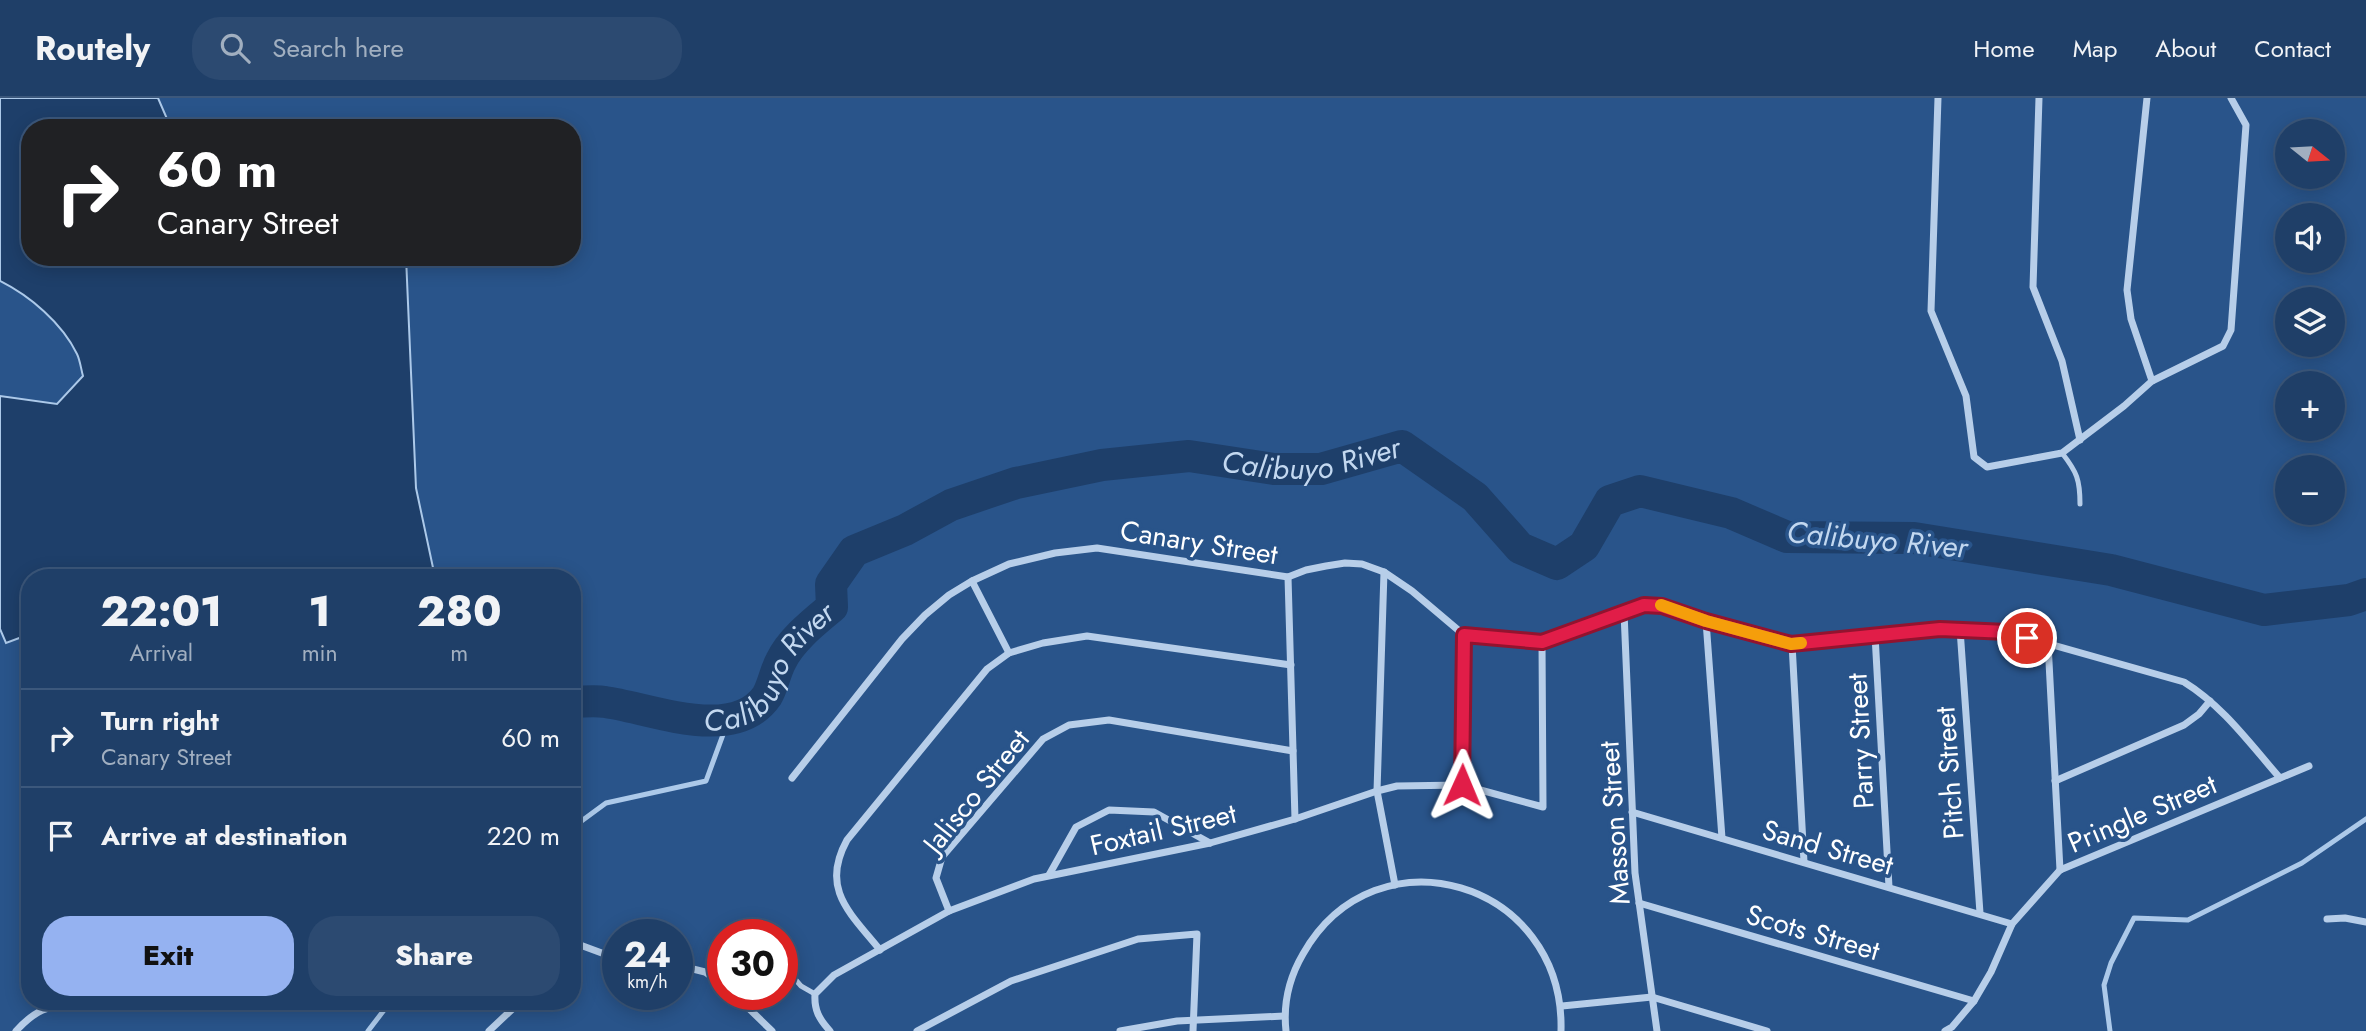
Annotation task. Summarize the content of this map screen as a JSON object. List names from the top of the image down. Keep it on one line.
{"streets":{"street":["Canary Street","Parry Street","Pitch Street","Jalisco Street","Pringle Street","Masson Street","Foxtail Street","Sand Street","Scots Street"]},"crossings":[["Parry Street","Sand Street"],["Pitch Street","Sand Street"],["Jalisco Street","Foxtail Street"],["Pringle Street","Sand Street"],["Pringle Street","Scots Street"],["Masson Street","Sand Street"],["Masson Street","Scots Street"]],"water":["Calibuyo River"],"north":"right","page":{"header":"Routely","search":"Search here","nav":["Home","Map","About","Contact"],"map_buttons":["+","−"],"turn":["60 m","Canary Street"],"eta":["22:01","Arrival","1","min","280","m"],"list":[{"name":"Turn right","note":"Canary Street","value":"60 m"},{"name":"Arrive at destination","value":"220 m"}],"buttons":["Exit","Share"],"speed":"24 km/h","limit":"30"}}
